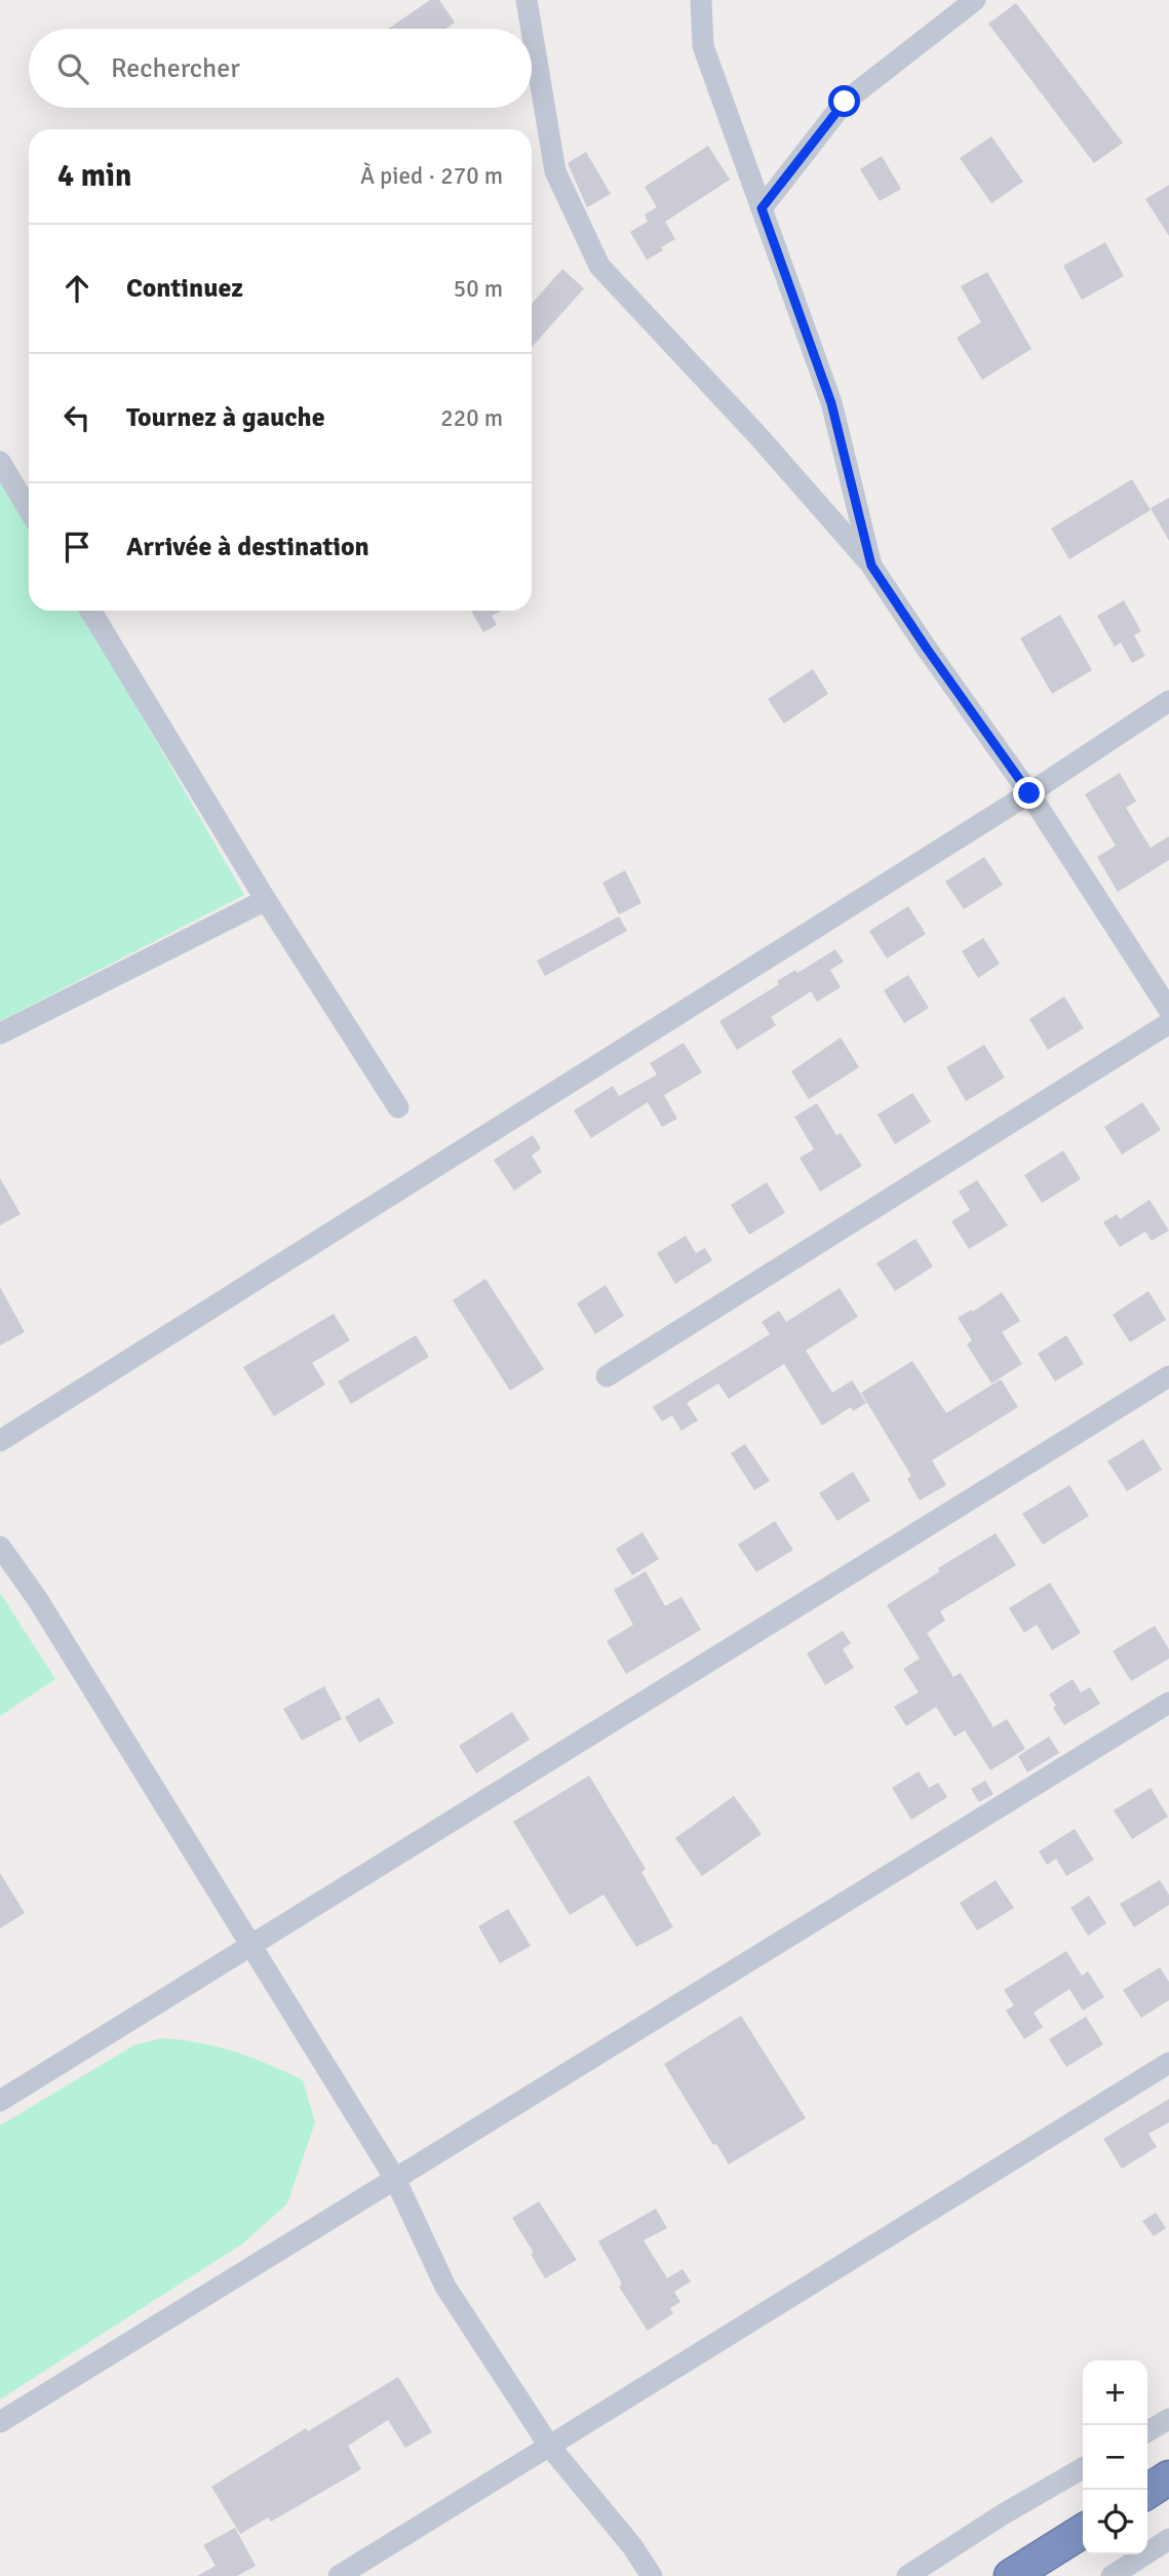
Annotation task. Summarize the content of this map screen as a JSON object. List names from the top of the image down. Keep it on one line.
{"page":{"search":"Rechercher","heading":["4 min","À pied · 270 m"],"list":[["Continuez","50 m"],["Tournez à gauche","220 m"],"Arrivée à destination"],"map_buttons":["+","−"]}}
